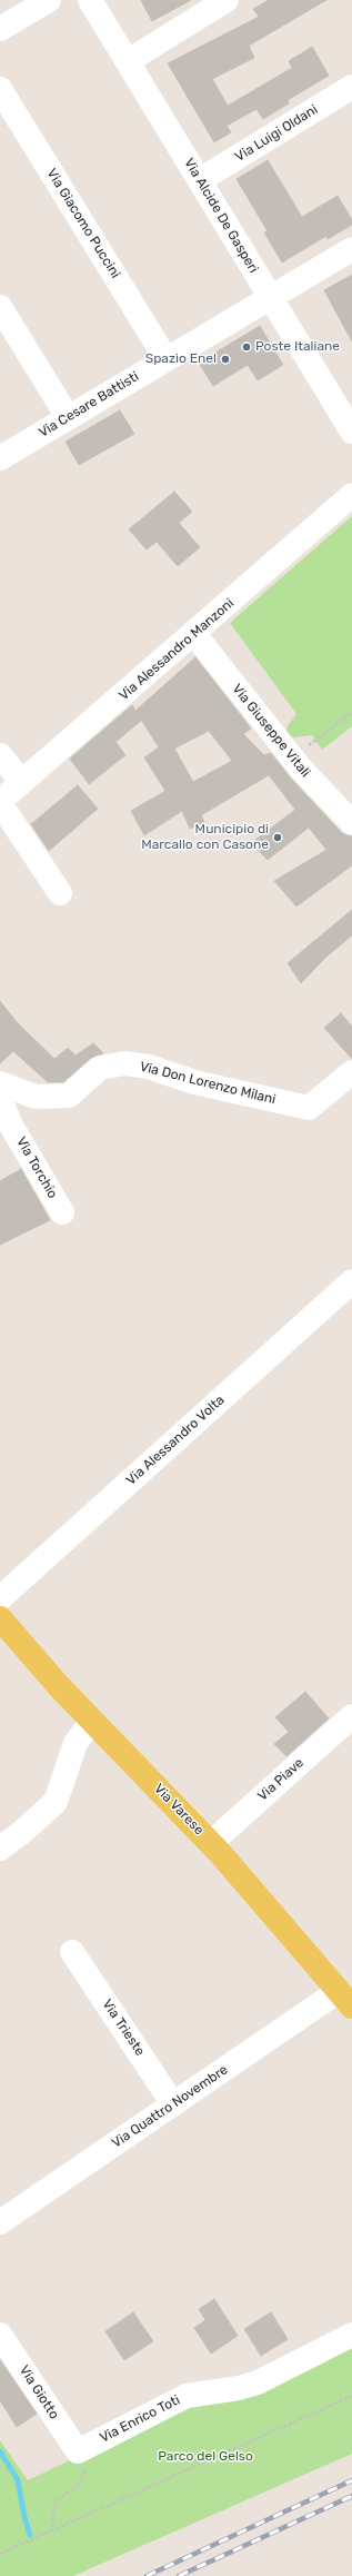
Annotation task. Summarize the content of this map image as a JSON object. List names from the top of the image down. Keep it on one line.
{"streets":{"main road":["Via Varese"],"street":["Via Luigi Oldani","Via Alcide De Gasperi","Via Giacomo Puccini","Via Cesare Battisti","Via Alessandro Manzoni","Via Giuseppe Vitali","Via Don Lorenzo Milani","Via Torchio","Via Alessandro Volta","Via Piave","Via Trieste","Via Quattro Novembre","Via Giotto","Via Enrico Toti"]},"crossings":[["Via Luigi Oldani","Via Alcide De Gasperi"],["Via Alcide De Gasperi","Via Cesare Battisti"],["Via Giacomo Puccini","Via Cesare Battisti"],["Via Alessandro Manzoni","Via Giuseppe Vitali"],["Via Don Lorenzo Milani","Via Torchio"],["Via Piave","Via Varese"],["Via Varese","Via Quattro Novembre"],["Via Trieste","Via Quattro Novembre"],["Via Giotto","Via Enrico Toti"]],"parks":["Parco del Gelso"],"places":["Poste Italiane","Spazio Enel","Municipio di Marcallo con Casone"]}
